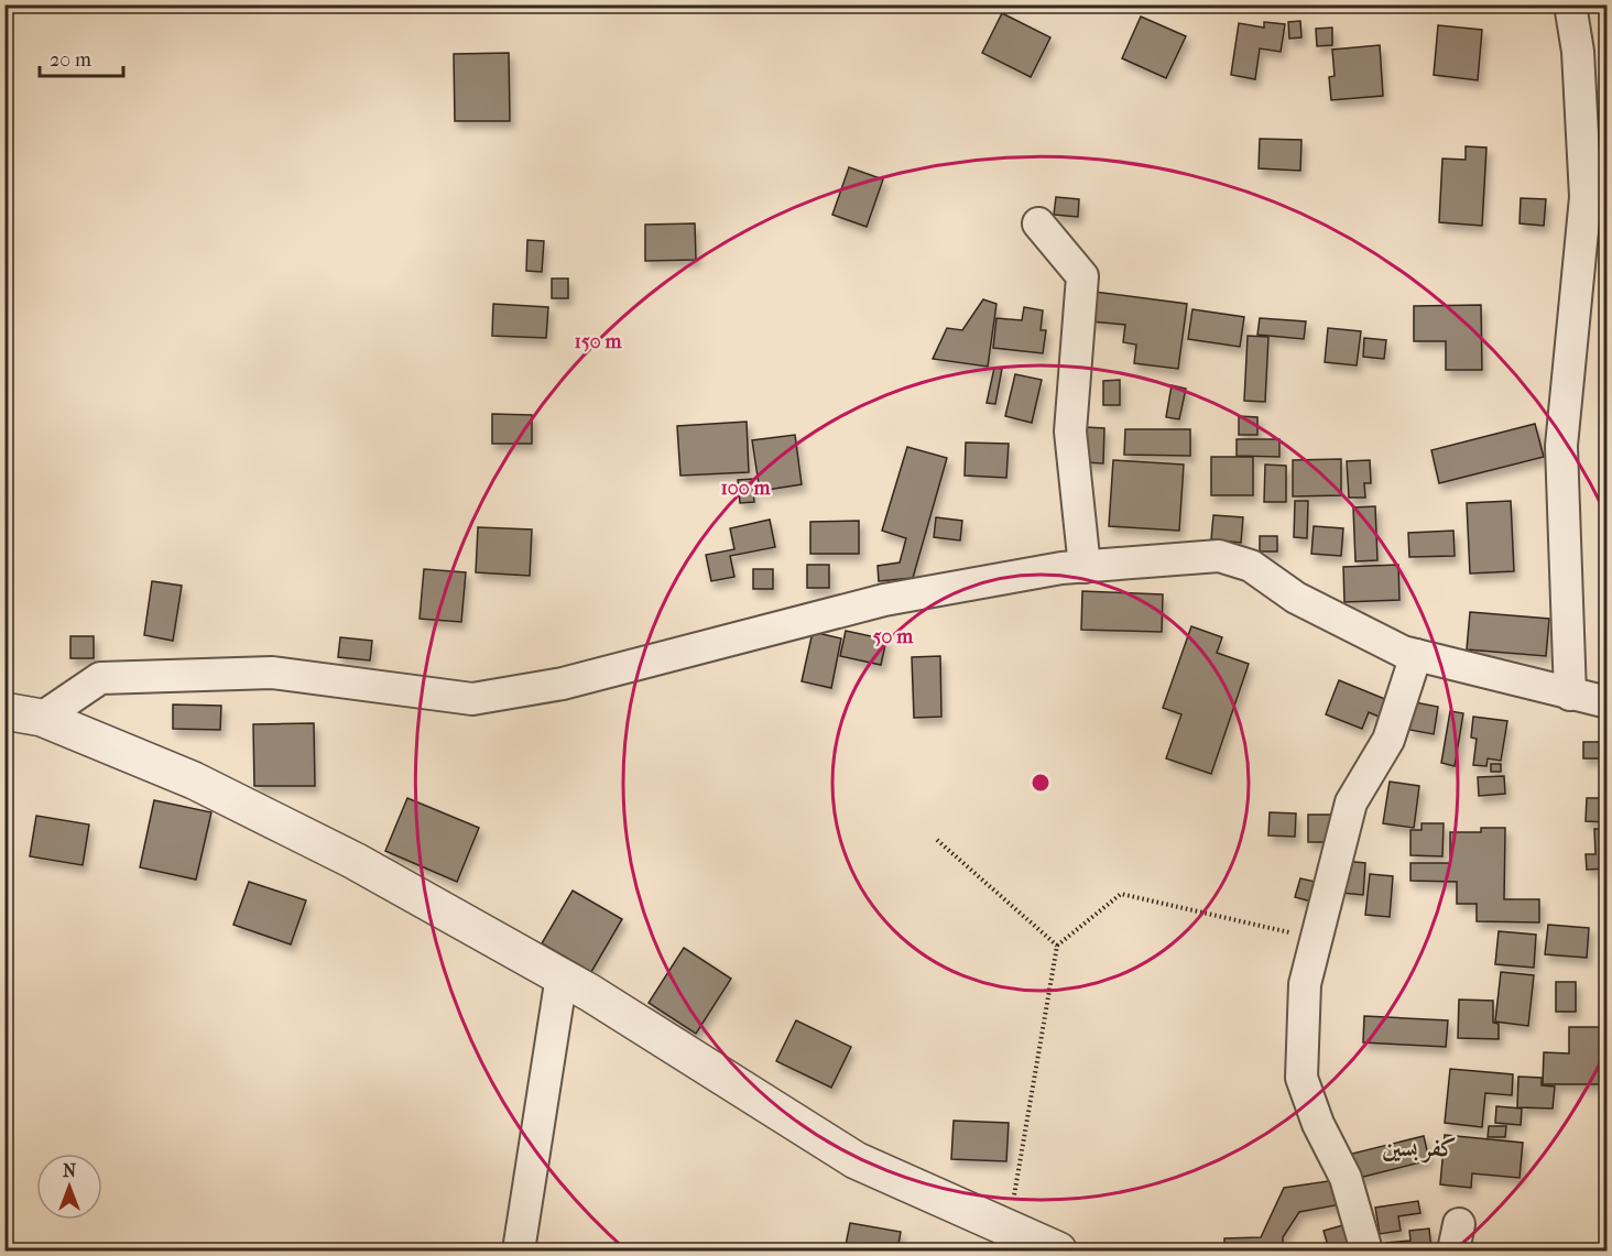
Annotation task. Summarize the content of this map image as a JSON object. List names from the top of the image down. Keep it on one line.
{"districts":["كفر بسين"],"scale_bar":"20 m","north":"top","rings":["150 m","100 m","50 m"]}
